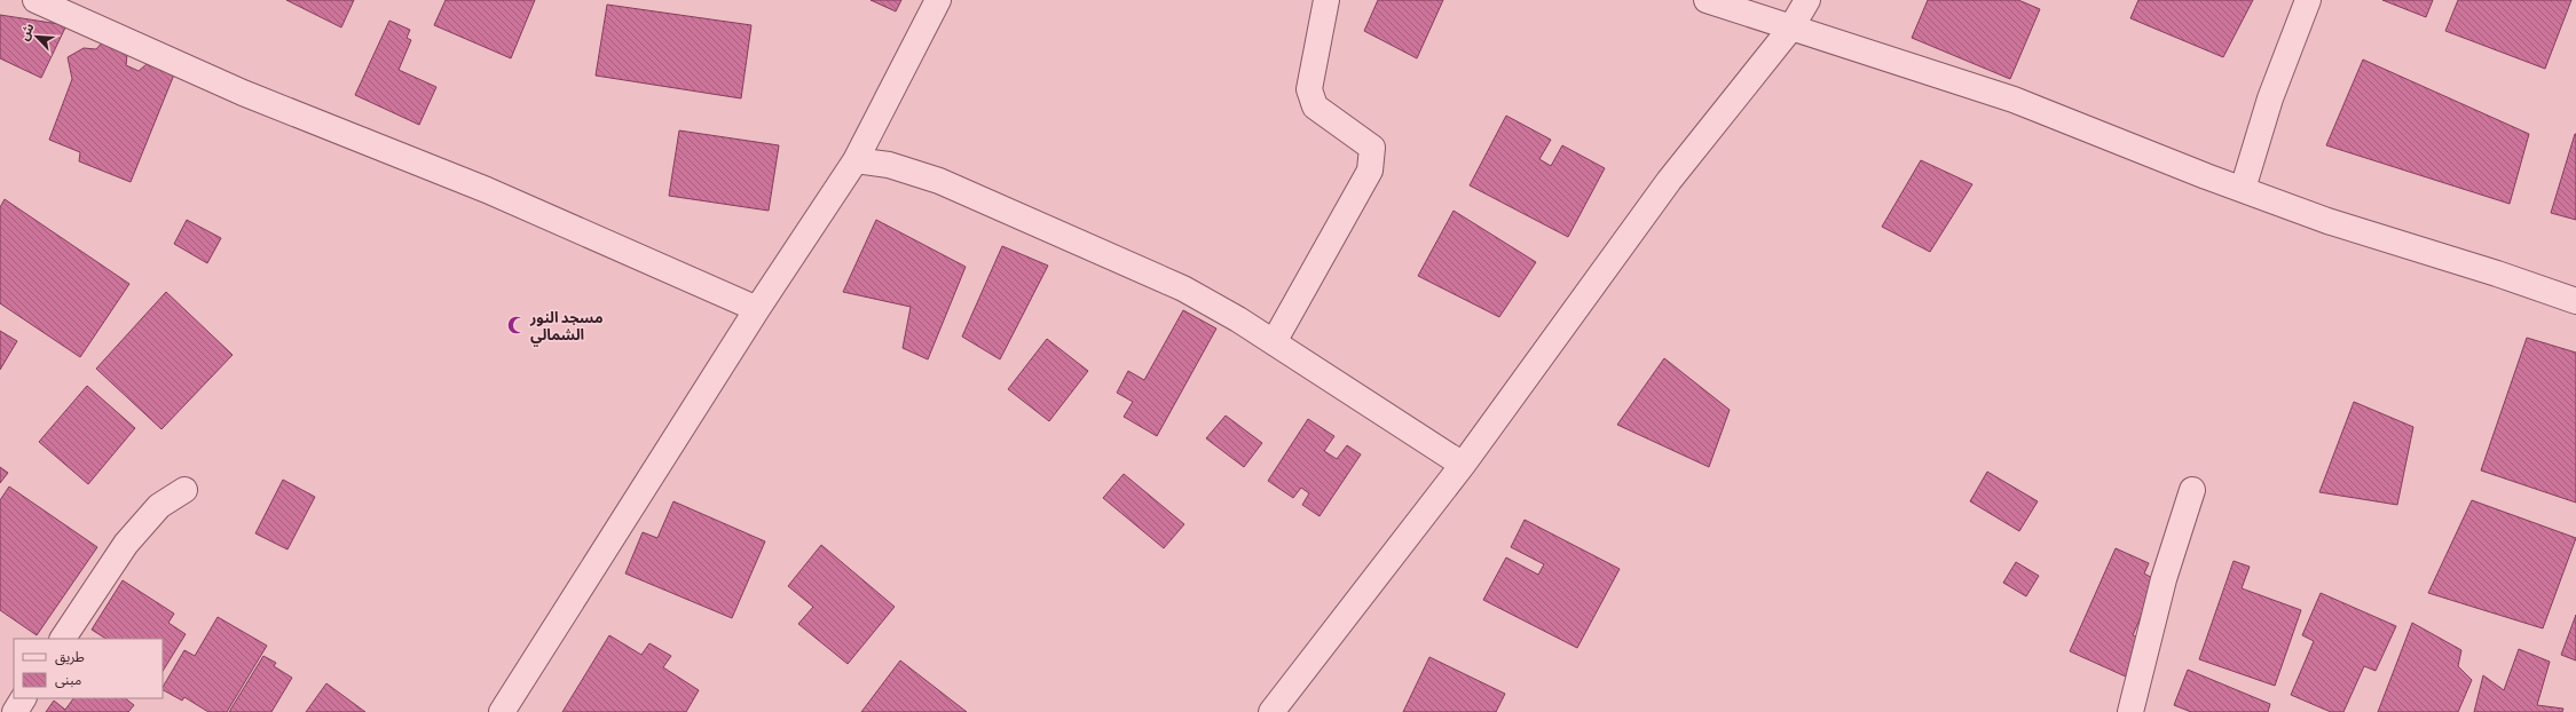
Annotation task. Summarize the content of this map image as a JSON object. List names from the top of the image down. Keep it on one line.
{"places":{"mosque":["مسجد النور الشمالي"]},"legend":["طريق","مبنى"],"north":"top left"}
